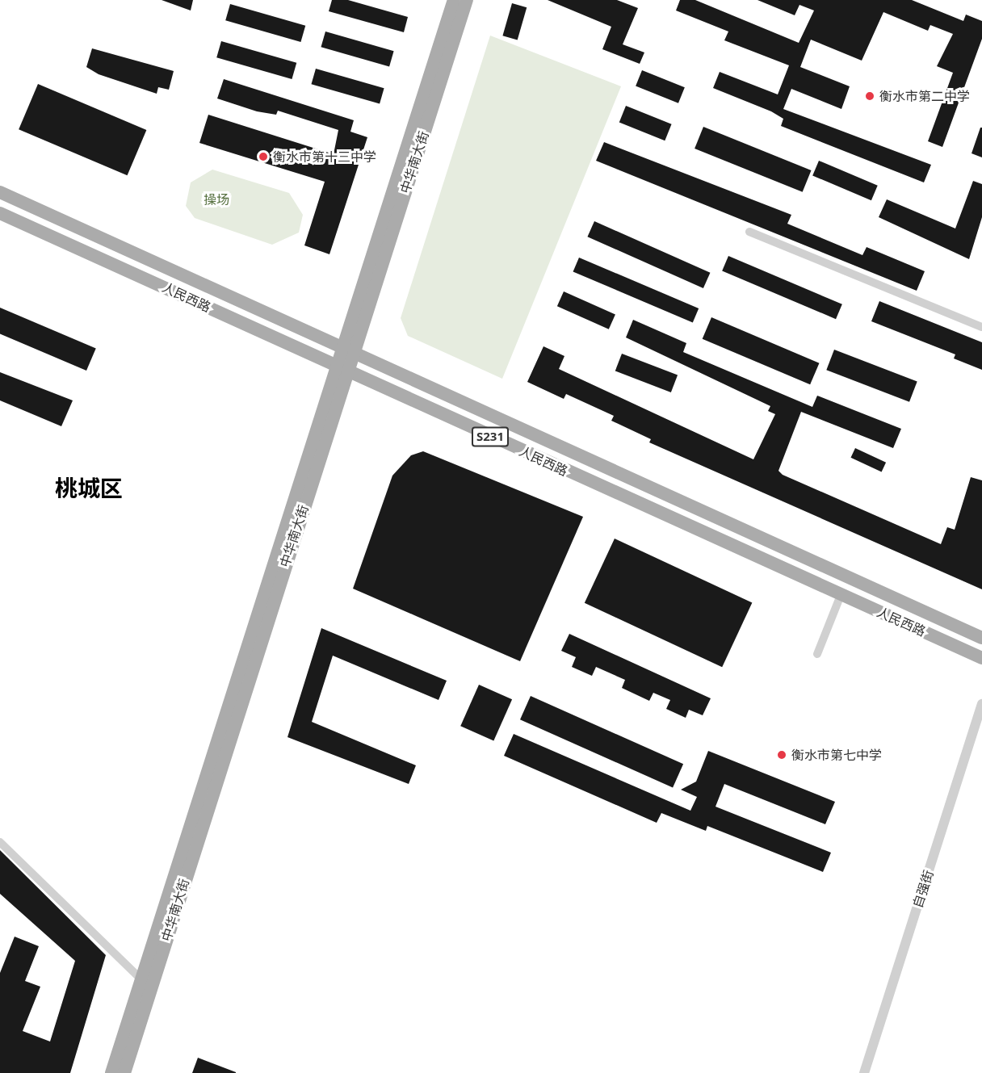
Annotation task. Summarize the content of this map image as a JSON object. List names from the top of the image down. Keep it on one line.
{"streets":{"main road":["中华南大街","人民西路","S231"],"street":["自强街"]},"crossings":[["中华南大街","人民西路"]],"districts":["桃城区"],"parks":["操场"],"places":["衡水市第二中学","衡水市第十三中学","衡水市第七中学"]}
